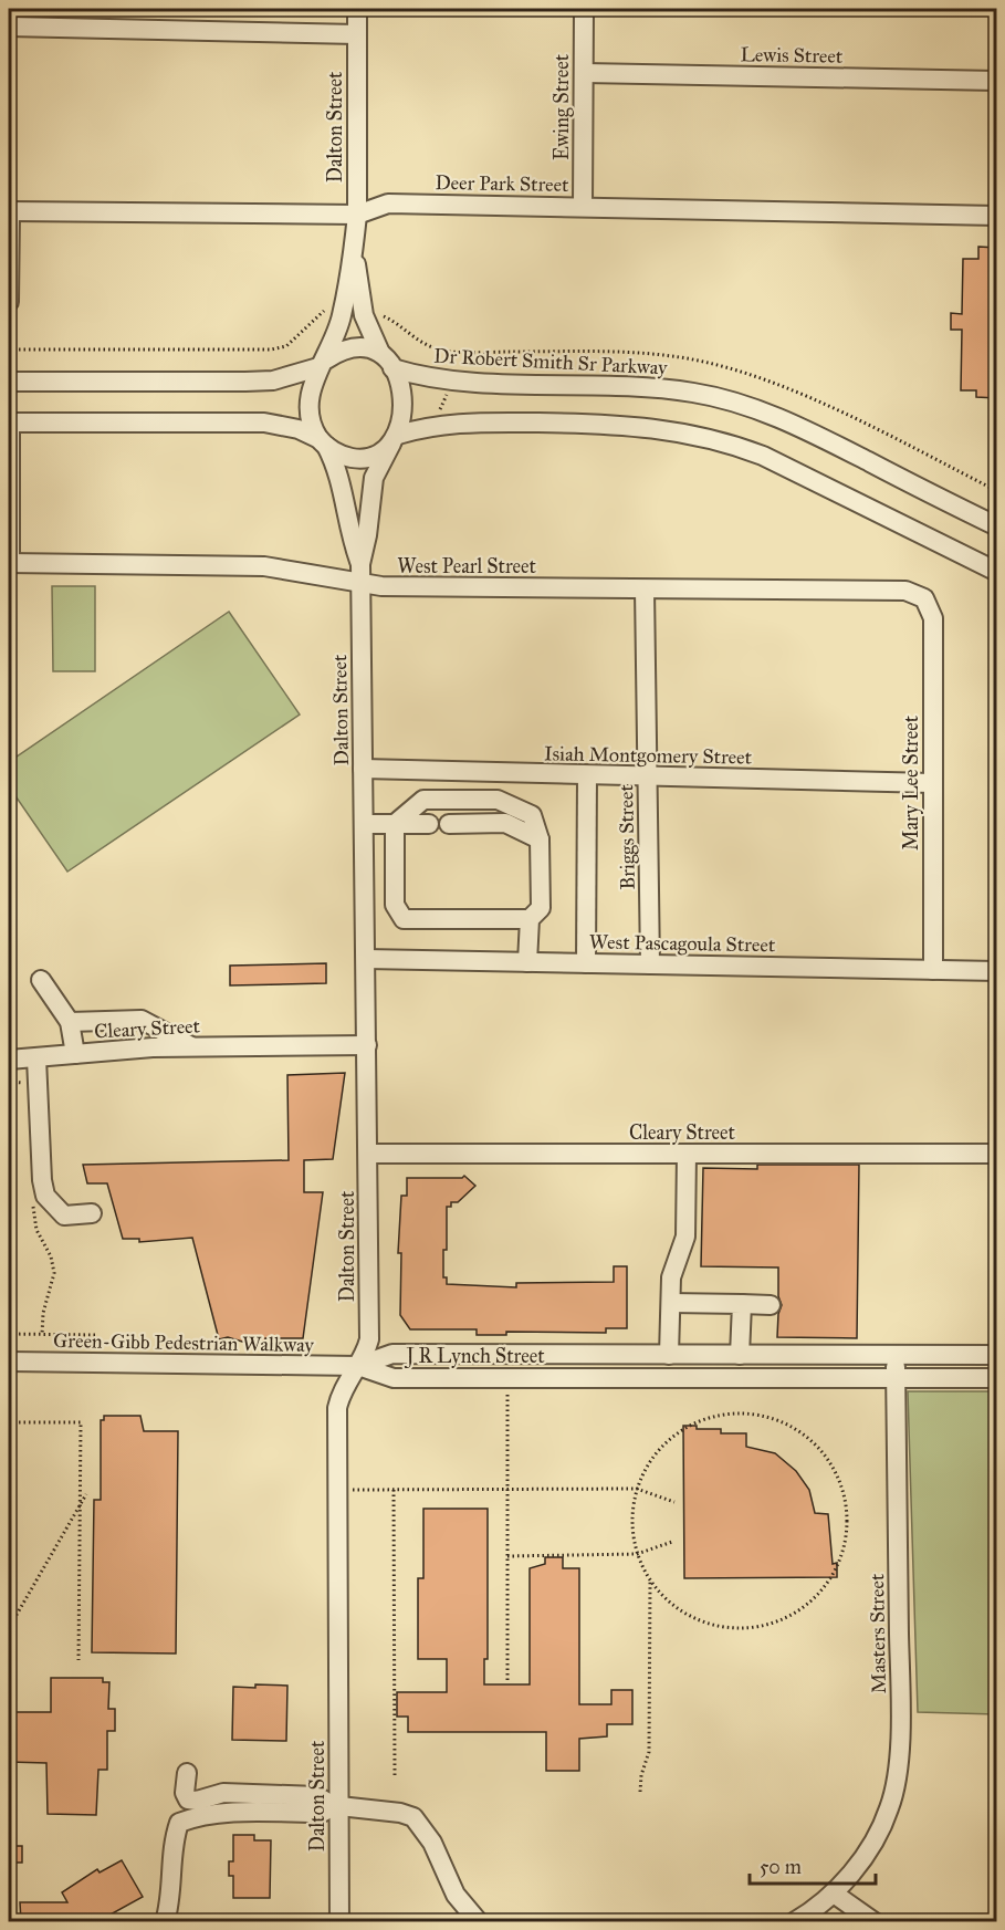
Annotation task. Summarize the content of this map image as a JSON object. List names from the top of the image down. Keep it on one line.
{"streets":{"street":["Lewis Street","Ewing Street","Dalton Street","Deer Park Street","Dr Robert Smith Sr Parkway","West Pearl Street","Isiah Montgomery Street","Mary Lee Street","Briggs Street","West Pascagoula Street","Cleary Street","Green-Gibb Pedestrian Walkway","J R Lynch Street","Masters Street"]},"crossings":[["Lewis Street","Ewing Street"],["Ewing Street","Deer Park Street"],["Dalton Street","Deer Park Street"],["Dalton Street","Dr Robert Smith Sr Parkway"],["Dalton Street","West Pearl Street"],["Dalton Street","Isiah Montgomery Street"],["Dalton Street","West Pascagoula Street"],["Dalton Street","Cleary Street"],["Dalton Street","Green-Gibb Pedestrian Walkway"],["Dalton Street","J R Lynch Street"],["West Pearl Street","Mary Lee Street"],["West Pearl Street","Briggs Street"],["Isiah Montgomery Street","Mary Lee Street"],["Isiah Montgomery Street","Briggs Street"],["Mary Lee Street","West Pascagoula Street"],["Briggs Street","West Pascagoula Street"],["Green-Gibb Pedestrian Walkway","J R Lynch Street"],["J R Lynch Street","Masters Street"]],"scale_bar":"50 m"}
